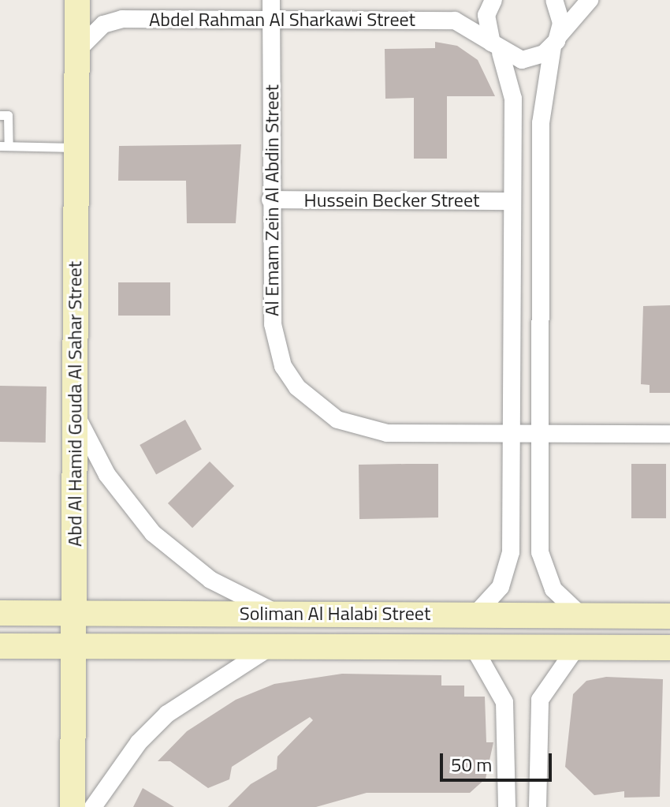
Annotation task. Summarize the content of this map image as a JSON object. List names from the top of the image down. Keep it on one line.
{"streets":{"street":["Abdel Rahman Al Sharkawi Street","Al Emam Zein Al Abdin Street","Hussein Becker Street","Abd Al Hamid Gouda Al Sahar Street","Soliman Al Halabi Street"]},"crossings":[["Abdel Rahman Al Sharkawi Street","Al Emam Zein Al Abdin Street"],["Abdel Rahman Al Sharkawi Street","Abd Al Hamid Gouda Al Sahar Street"],["Al Emam Zein Al Abdin Street","Hussein Becker Street"],["Abd Al Hamid Gouda Al Sahar Street","Soliman Al Halabi Street"]],"scale_bar":"50 m"}
